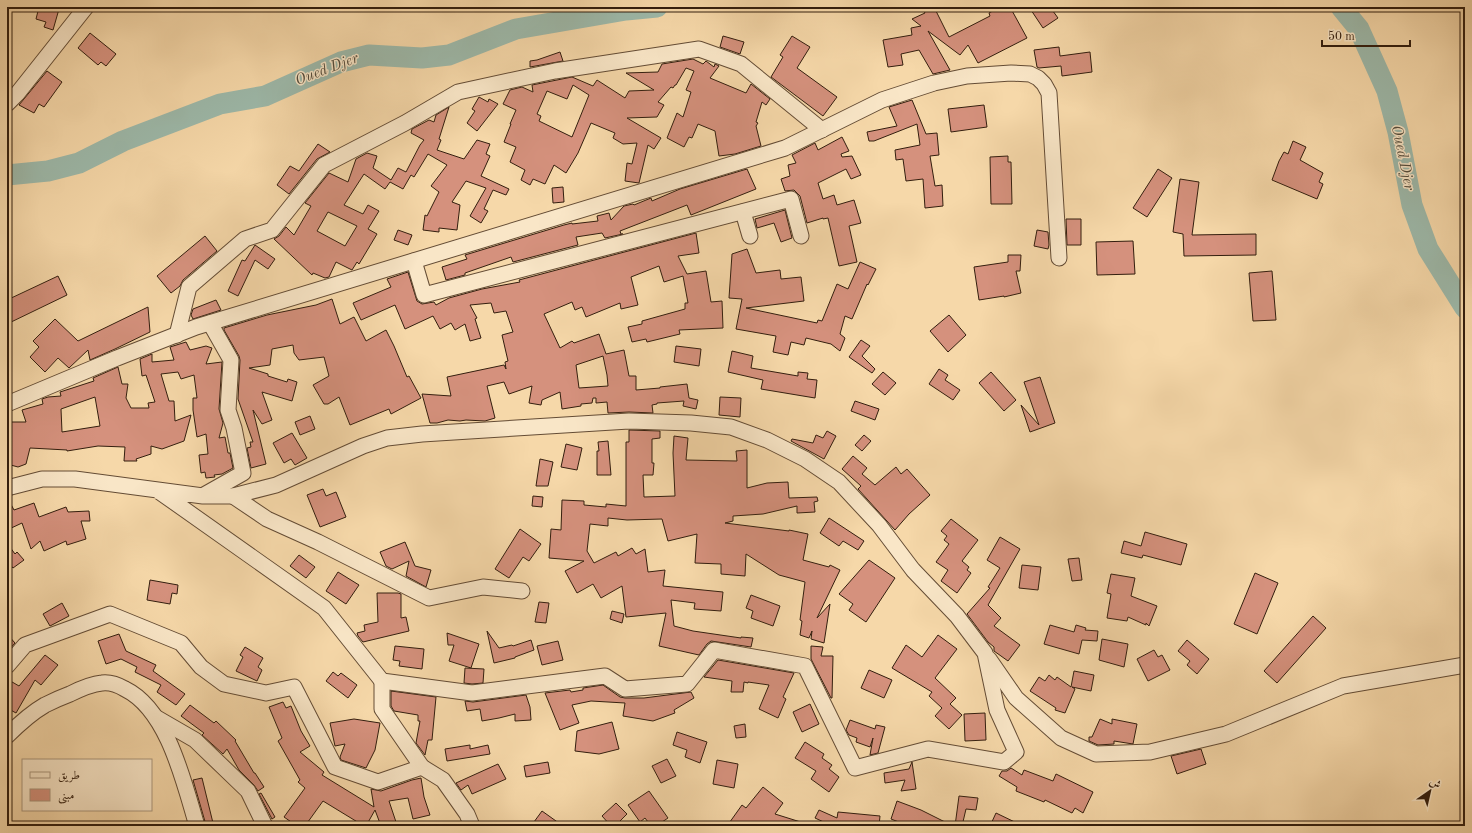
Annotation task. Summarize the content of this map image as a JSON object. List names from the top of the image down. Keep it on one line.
{"water":["Oued Djer"],"legend":["طريق","مبنى"],"scale_bar":"50 m","north":"top right"}
